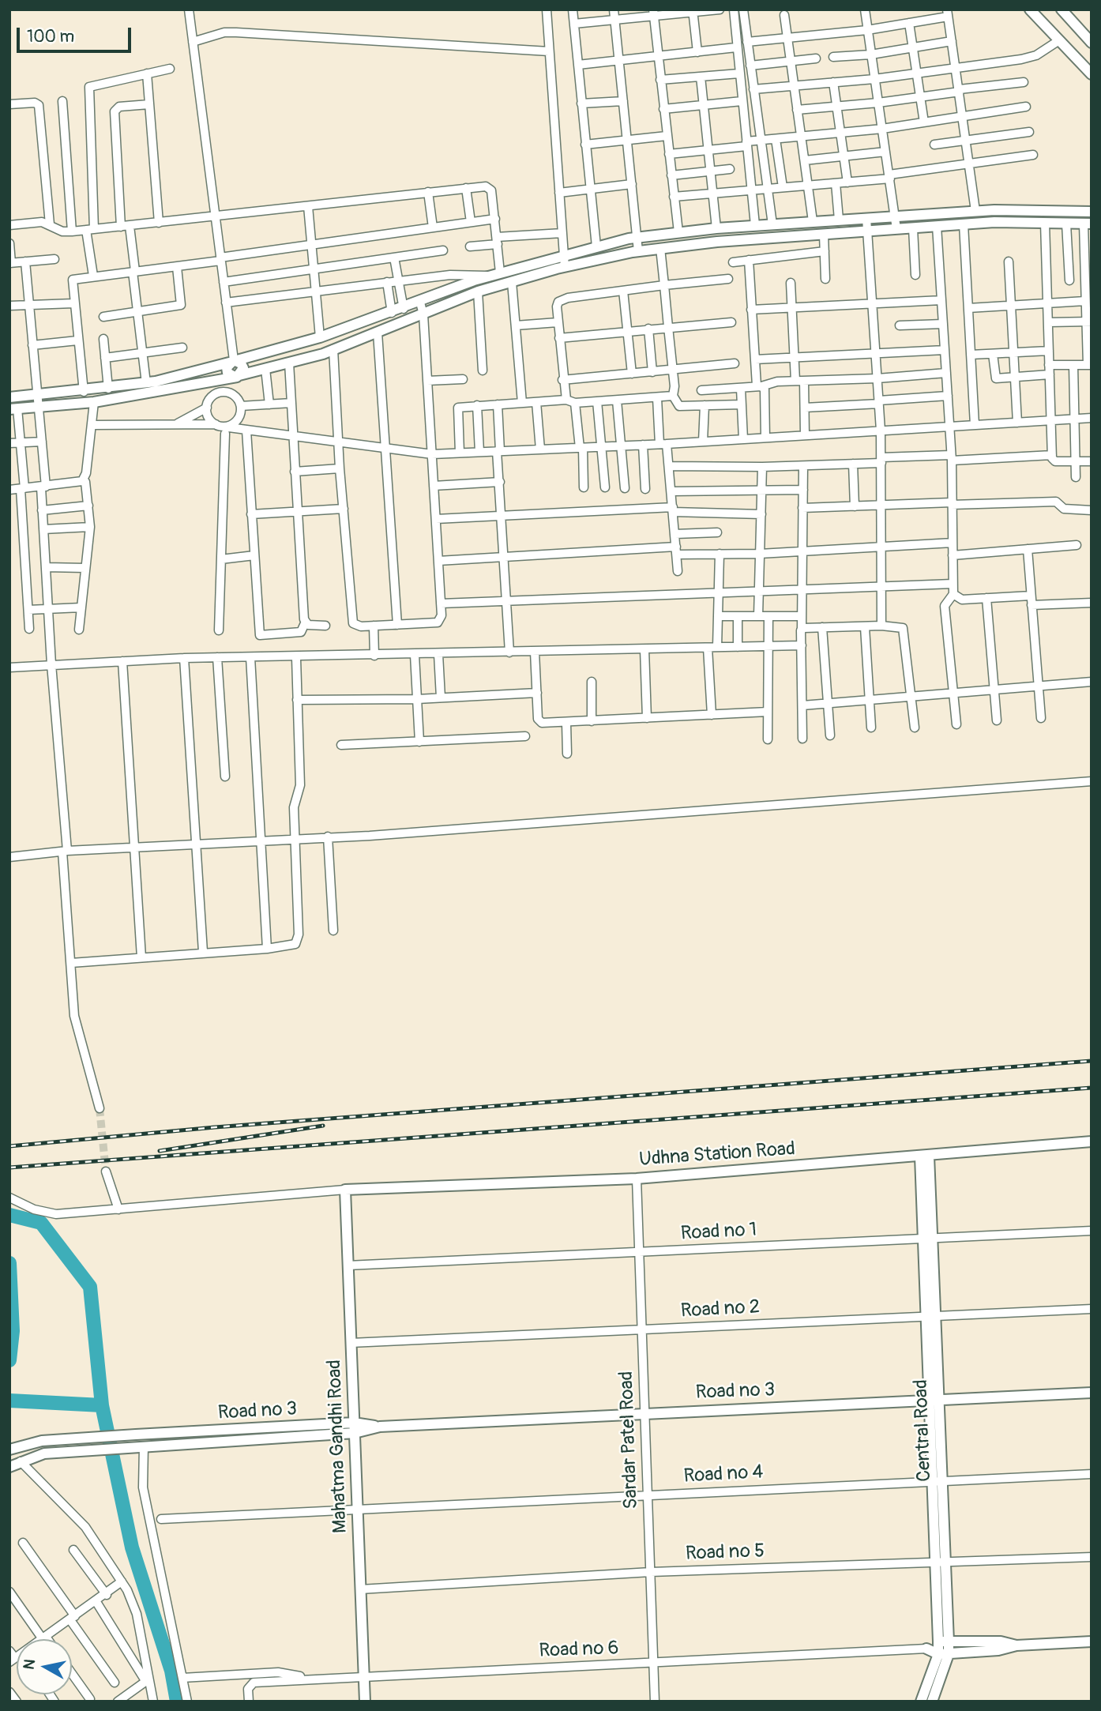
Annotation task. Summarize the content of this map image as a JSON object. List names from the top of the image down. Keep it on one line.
{"streets":{"street":["Udhna Station Road","Road no 1","Road no 2","Road no 3","Central Road","Sardar Patel Road","Mahatma Gandhi Road","Road no 4","Road no 5","Road no 6"]},"crossings":[["Udhna Station Road","Central Road"],["Udhna Station Road","Sardar Patel Road"],["Udhna Station Road","Mahatma Gandhi Road"],["Road no 1","Central Road"],["Road no 1","Sardar Patel Road"],["Road no 1","Mahatma Gandhi Road"],["Road no 2","Central Road"],["Road no 2","Sardar Patel Road"],["Road no 2","Mahatma Gandhi Road"],["Road no 3","Central Road"],["Road no 3","Sardar Patel Road"],["Road no 3","Mahatma Gandhi Road"],["Central Road","Road no 4"],["Central Road","Road no 5"],["Central Road","Road no 6"],["Sardar Patel Road","Road no 4"],["Sardar Patel Road","Road no 5"],["Sardar Patel Road","Road no 6"],["Mahatma Gandhi Road","Road no 4"],["Mahatma Gandhi Road","Road no 5"],["Mahatma Gandhi Road","Road no 6"]],"scale_bar":"100 m","north":"left"}
